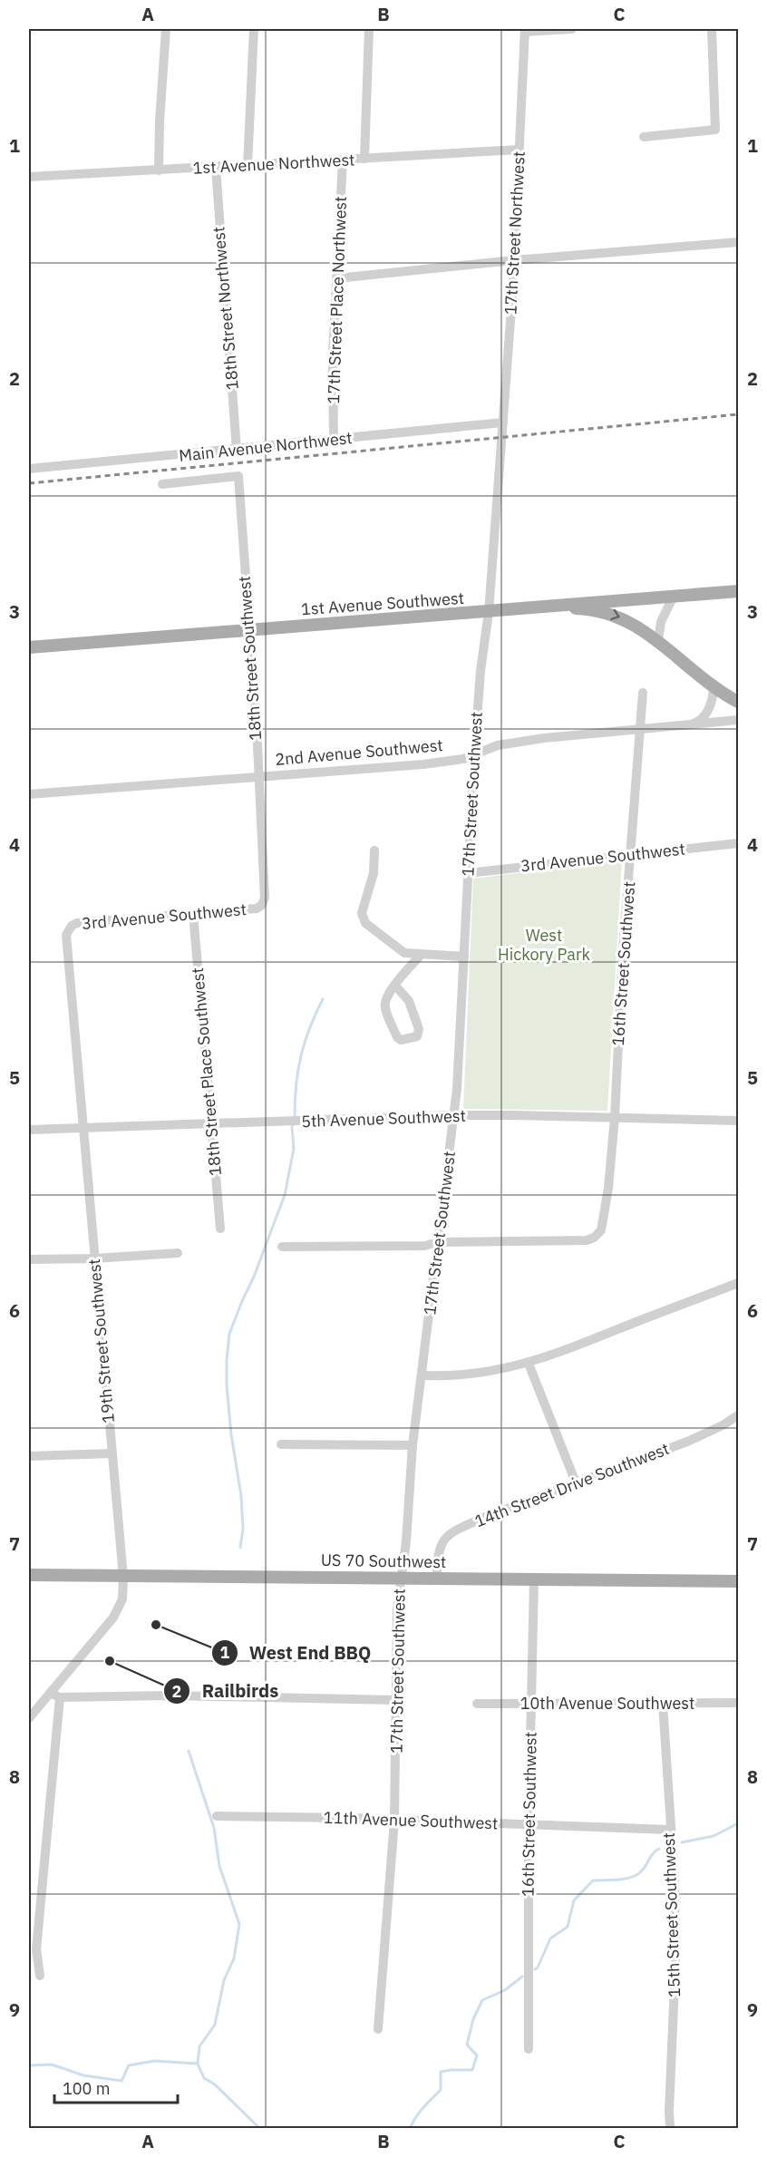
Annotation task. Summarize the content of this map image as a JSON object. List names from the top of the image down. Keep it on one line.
{"streets":{"main road":["1st Avenue Southwest","US 70 Southwest"],"street":["1st Avenue Northwest","17th Street Northwest","17th Street Place Northwest","18th Street Northwest","Main Avenue Northwest","18th Street Southwest","2nd Avenue Southwest","17th Street Southwest","3rd Avenue Southwest","16th Street Southwest","18th Street Place Southwest","5th Avenue Southwest","19th Street Southwest","14th Street Drive Southwest","10th Avenue Southwest","11th Avenue Southwest","15th Street Southwest"]},"crossings":[["1st Avenue Northwest","17th Street Northwest"],["1st Avenue Northwest","17th Street Place Northwest"],["1st Avenue Northwest","18th Street Northwest"],["17th Street Northwest","Main Avenue Northwest"],["17th Street Northwest","17th Street Southwest"],["17th Street Place Northwest","Main Avenue Northwest"],["18th Street Northwest","Main Avenue Northwest"],["1st Avenue Southwest","18th Street Southwest"],["1st Avenue Southwest","17th Street Southwest"],["18th Street Southwest","2nd Avenue Southwest"],["18th Street Southwest","3rd Avenue Southwest"],["2nd Avenue Southwest","17th Street Southwest"],["2nd Avenue Southwest","16th Street Southwest"],["17th Street Southwest","3rd Avenue Southwest"],["17th Street Southwest","16th Street Southwest"],["17th Street Southwest","5th Avenue Southwest"],["17th Street Southwest","US 70 Southwest"],["17th Street Southwest","11th Avenue Southwest"],["3rd Avenue Southwest","16th Street Southwest"],["3rd Avenue Southwest","18th Street Place Southwest"],["3rd Avenue Southwest","19th Street Southwest"],["16th Street Southwest","5th Avenue Southwest"],["16th Street Southwest","US 70 Southwest"],["16th Street Southwest","10th Avenue Southwest"],["16th Street Southwest","11th Avenue Southwest"],["18th Street Place Southwest","5th Avenue Southwest"],["5th Avenue Southwest","19th Street Southwest"],["19th Street Southwest","US 70 Southwest"],["14th Street Drive Southwest","US 70 Southwest"],["10th Avenue Southwest","15th Street Southwest"],["11th Avenue Southwest","15th Street Southwest"]],"parks":["West Hickory Park"],"places":["West End BBQ","Railbirds"],"scale_bar":"100 m","grid":{"columns":["A","B","C"],"rows":["1","2","3","4","5","6","7","8","9"]}}
